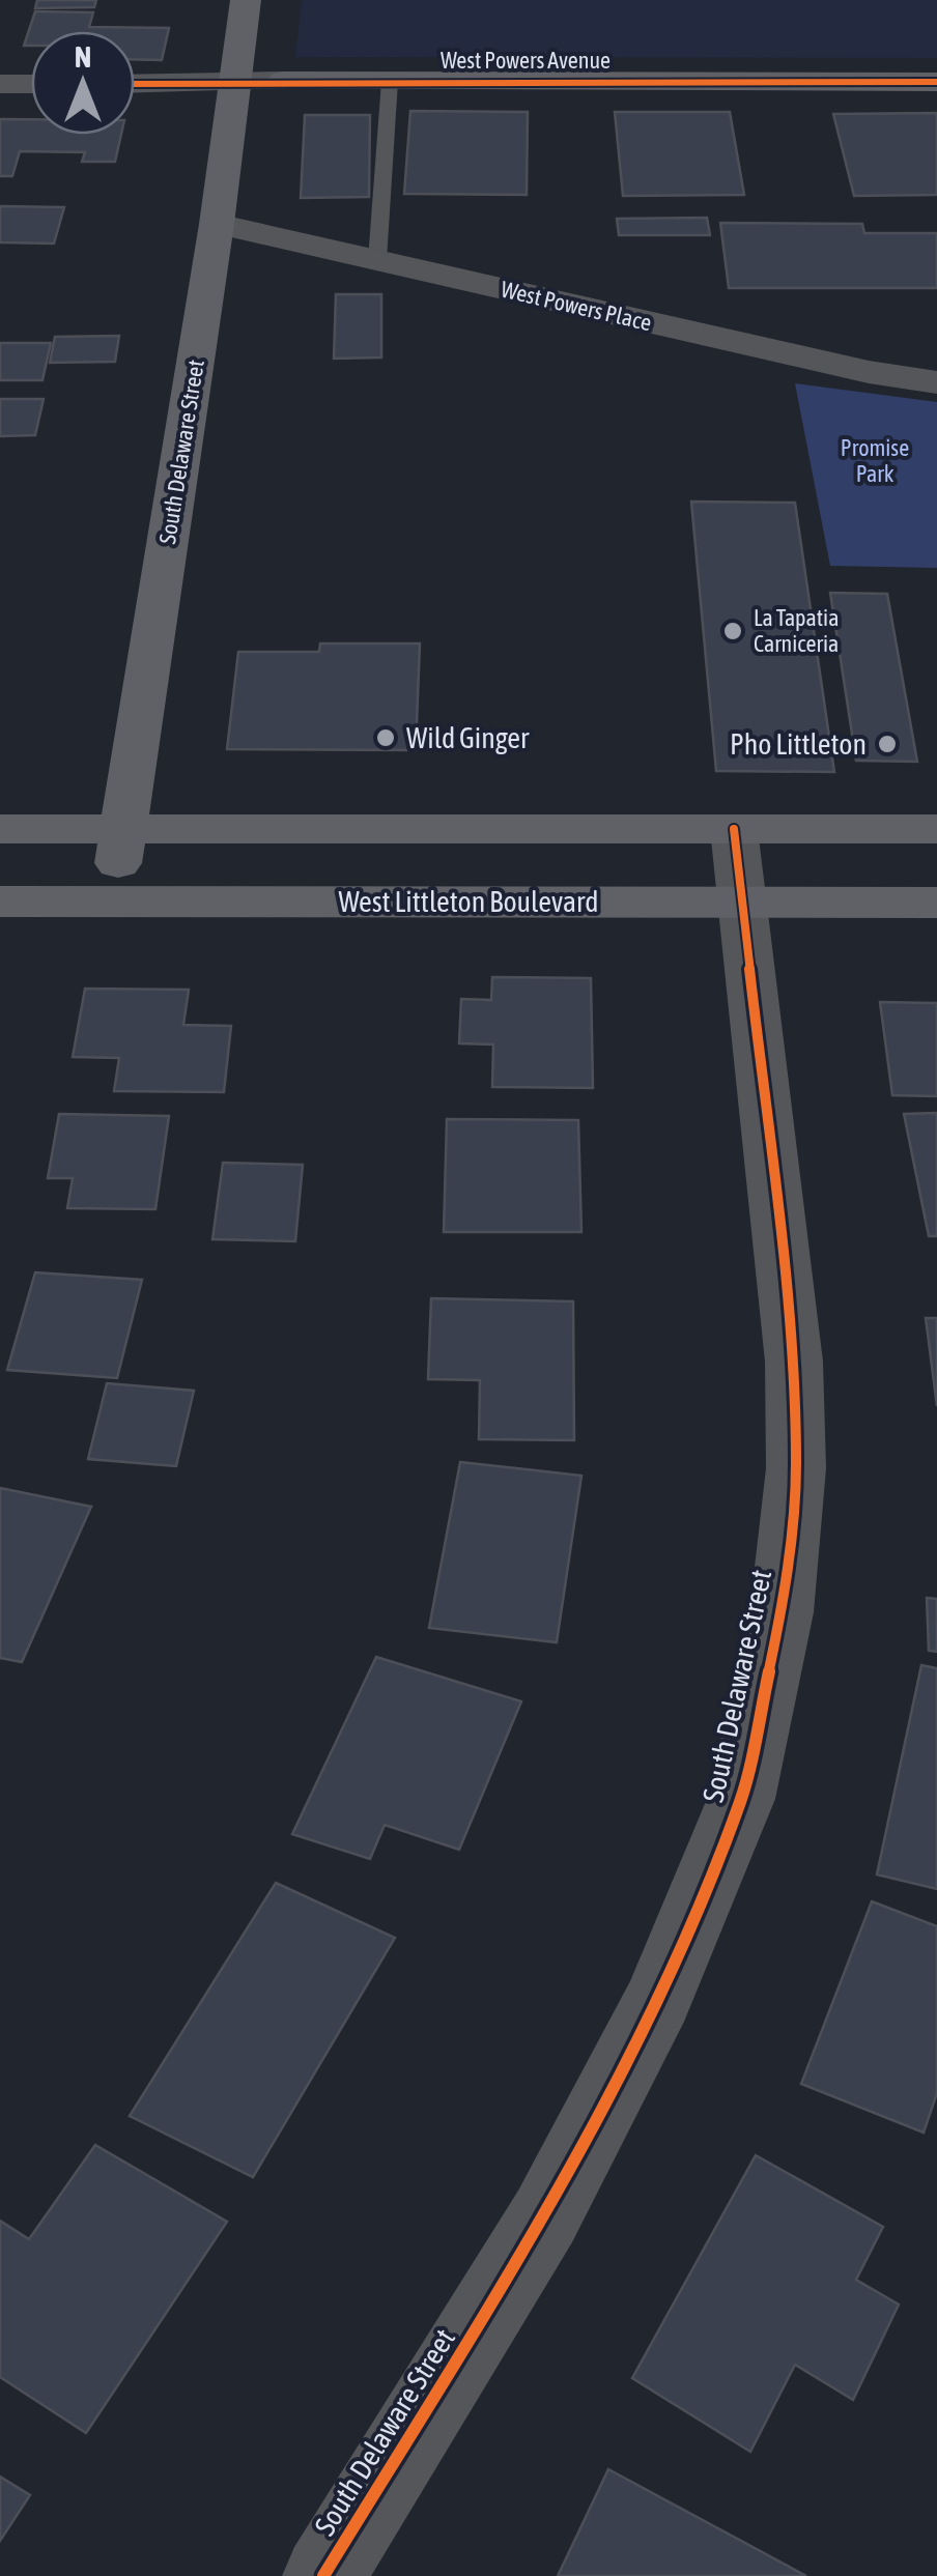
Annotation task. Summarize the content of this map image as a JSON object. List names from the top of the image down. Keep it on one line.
{"streets":{"street":["West Powers Avenue","West Powers Place","South Delaware Street","West Littleton Boulevard"]},"crossings":[["West Powers Avenue","South Delaware Street"],["West Powers Place","South Delaware Street"],["South Delaware Street","West Littleton Boulevard"]],"parks":["Promise Park"],"places":["La Tapatia Carniceria","Wild Ginger","Pho Littleton"],"north":"top"}
